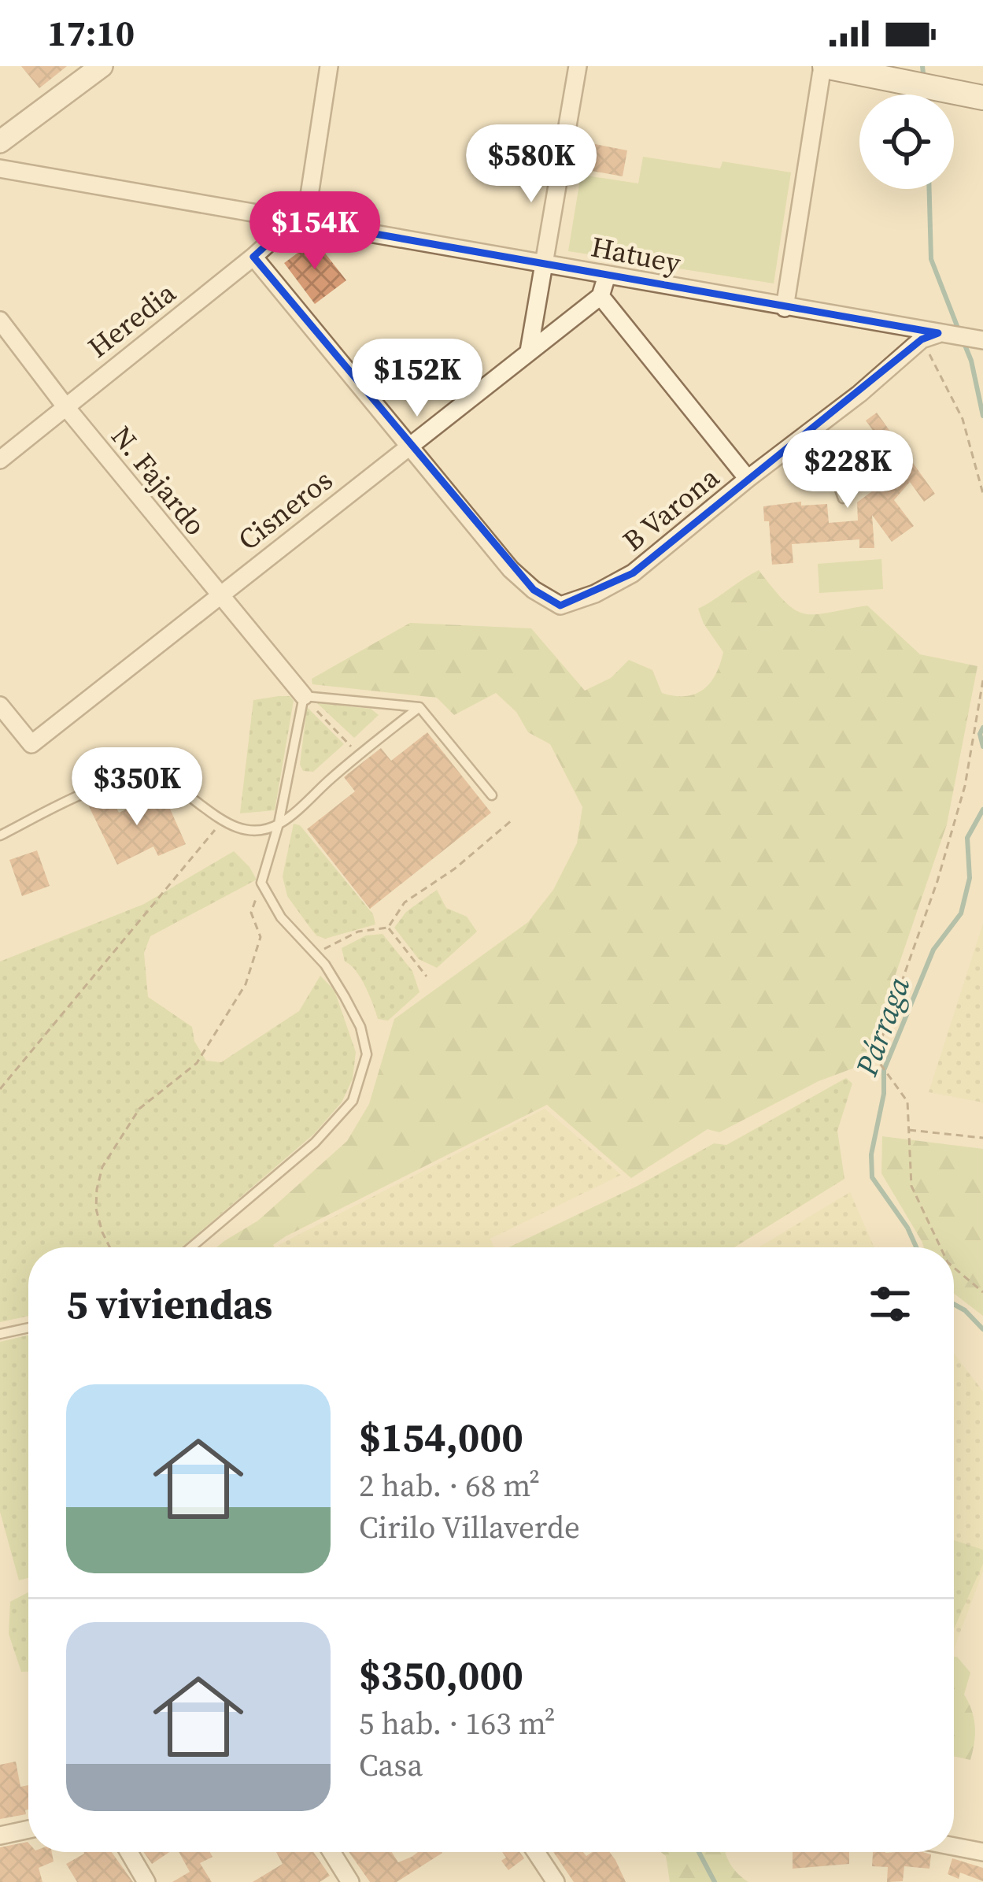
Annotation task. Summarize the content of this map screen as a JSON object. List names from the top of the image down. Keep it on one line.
{"streets":{"street":["Hatuey","Heredia","N. Fajardo","B Varona","Cisneros"]},"crossings":[["Hatuey","Heredia"],["Hatuey","B Varona"],["Heredia","N. Fajardo"],["N. Fajardo","Cisneros"],["B Varona","Cisneros"]],"water":["Párraga"],"page":{"status":"17:10","price":["$580K","$154K","$152K","$228K","$350K"],"heading":"5 viviendas","list":[{"name":"$154,000","note":"2 hab. · 68 m² · Cirilo Villaverde"},{"name":"$350,000","note":"5 hab. · 163 m² · Casa"}]}}
